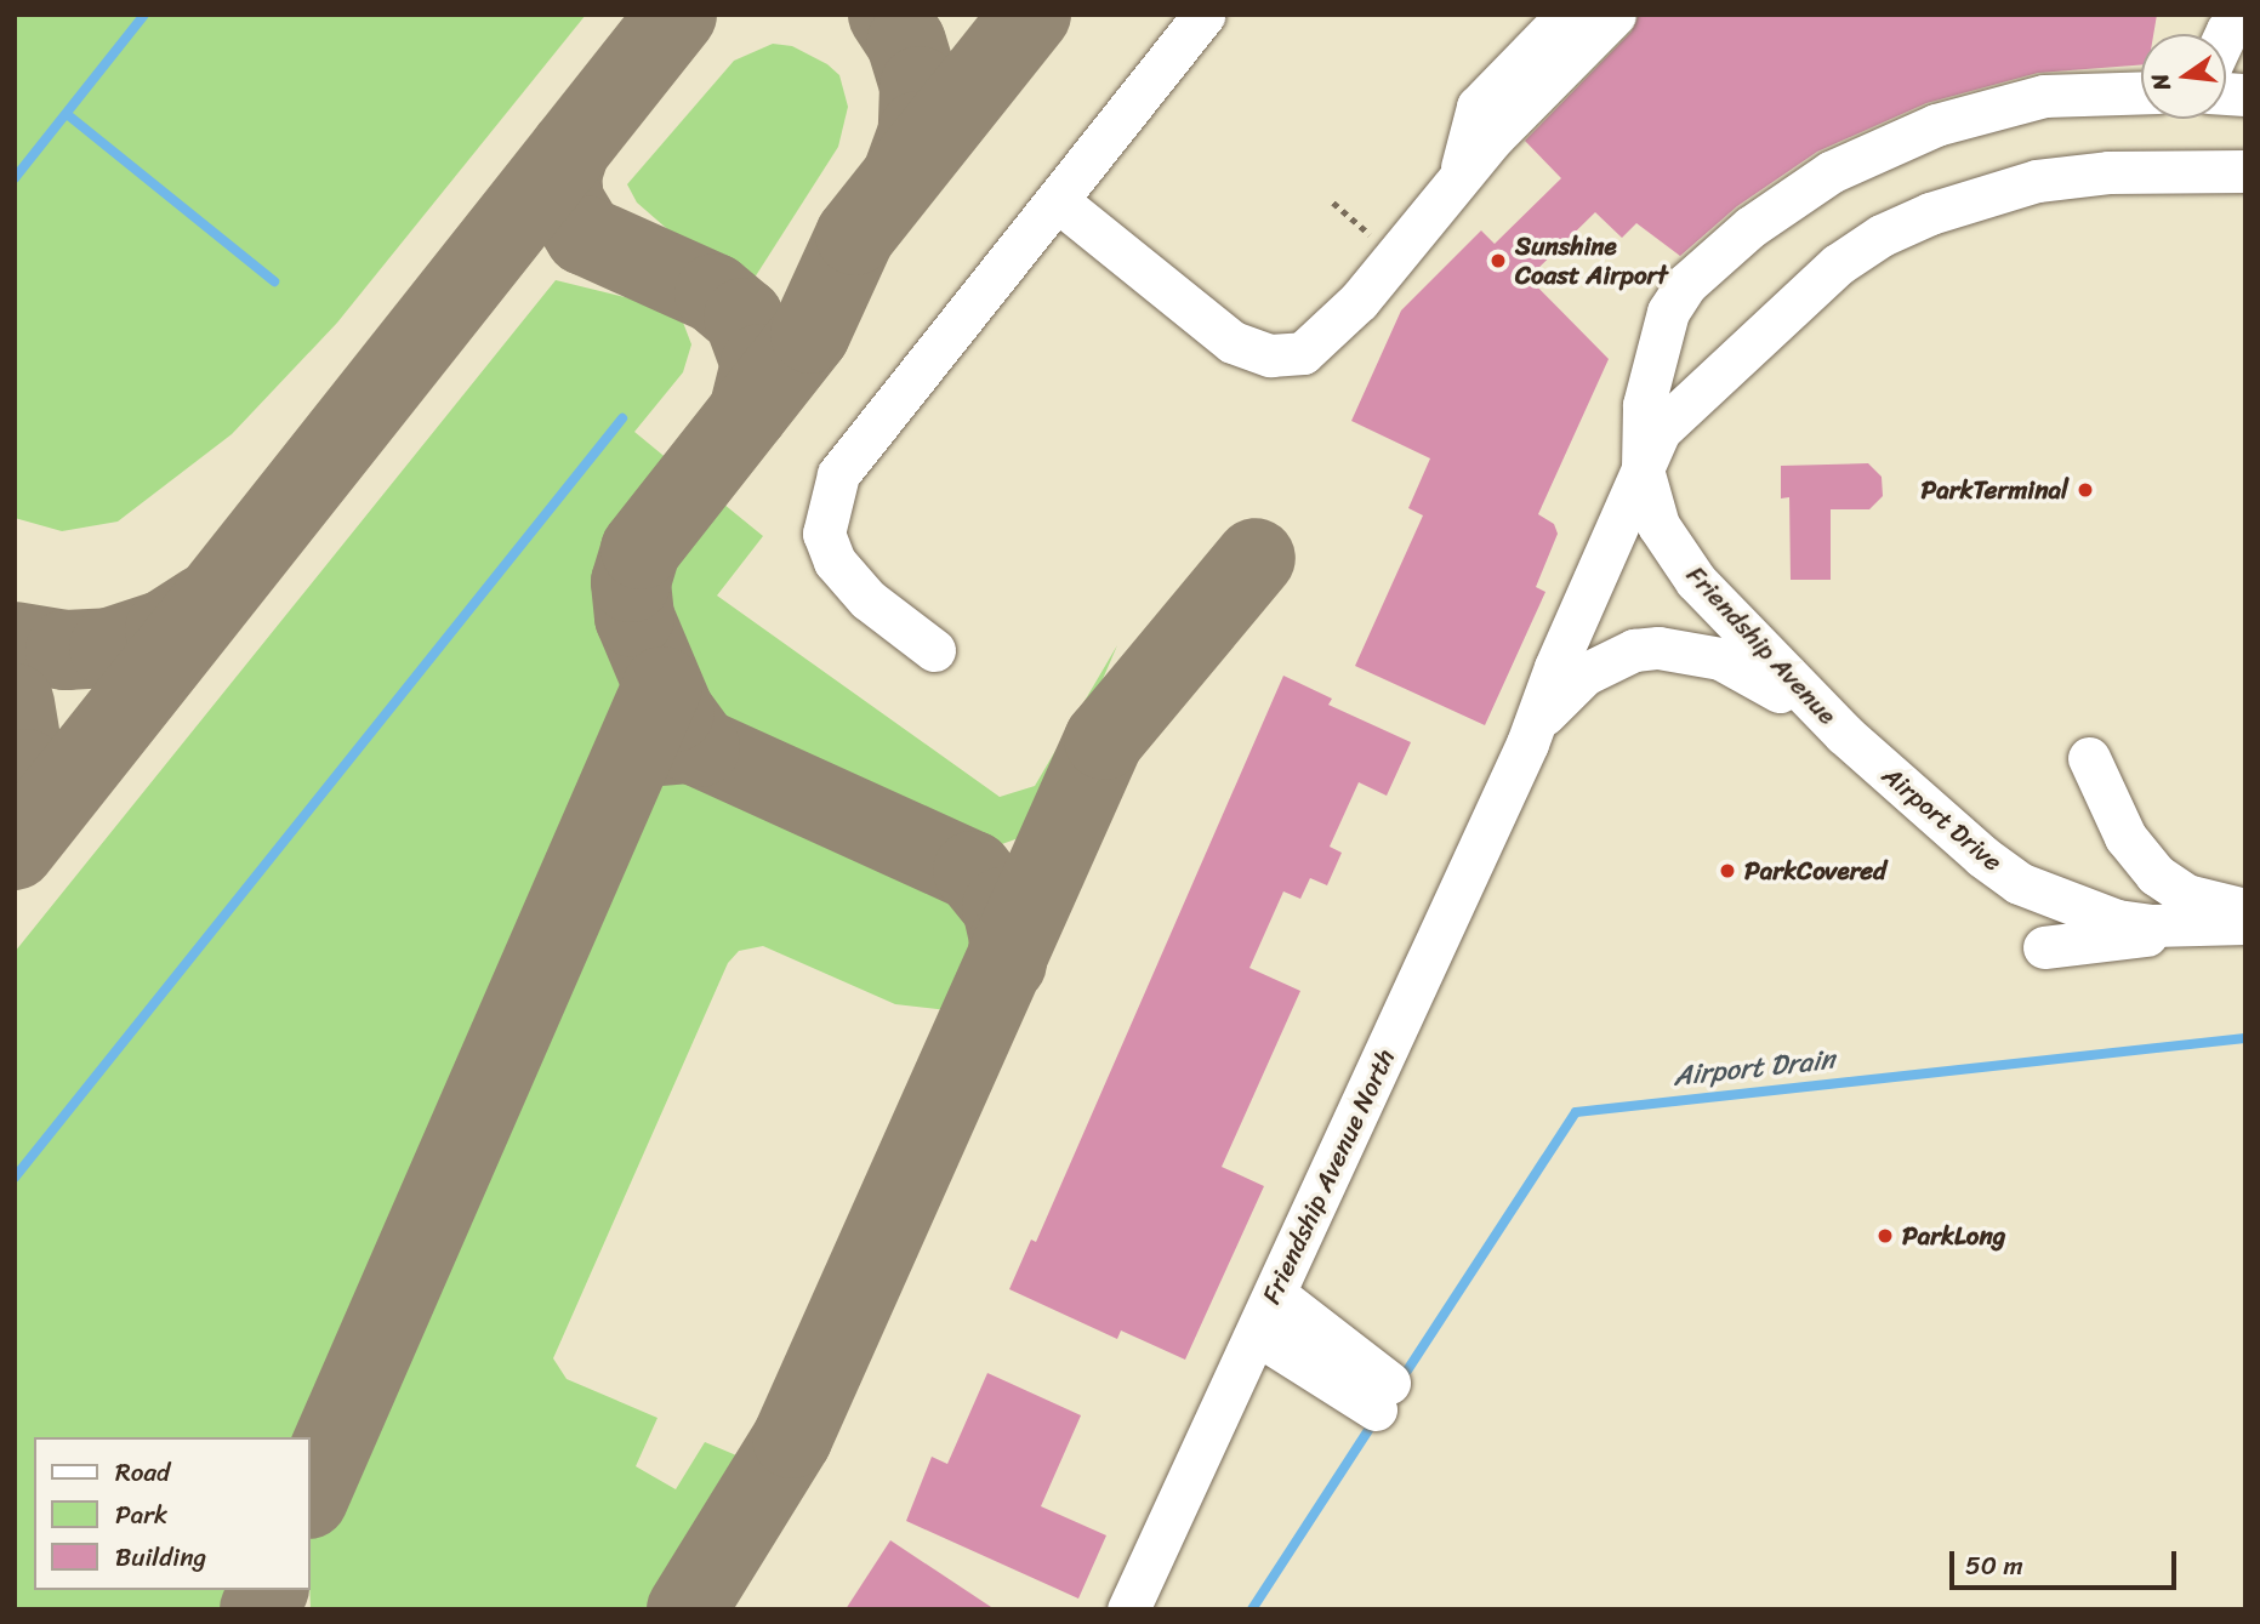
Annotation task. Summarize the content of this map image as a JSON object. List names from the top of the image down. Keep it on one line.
{"streets":{"street":["Friendship Avenue","Airport Drive","Friendship Avenue North"]},"crossings":[["Friendship Avenue","Airport Drive"],["Friendship Avenue","Friendship Avenue North"],["Airport Drive","Friendship Avenue North"]],"water":["Airport Drain"],"places":["Sunshine Coast Airport","ParkTerminal","ParkCovered","ParkLong"],"legend":["Road","Park","Building"],"scale_bar":"50 m","north":"left"}
